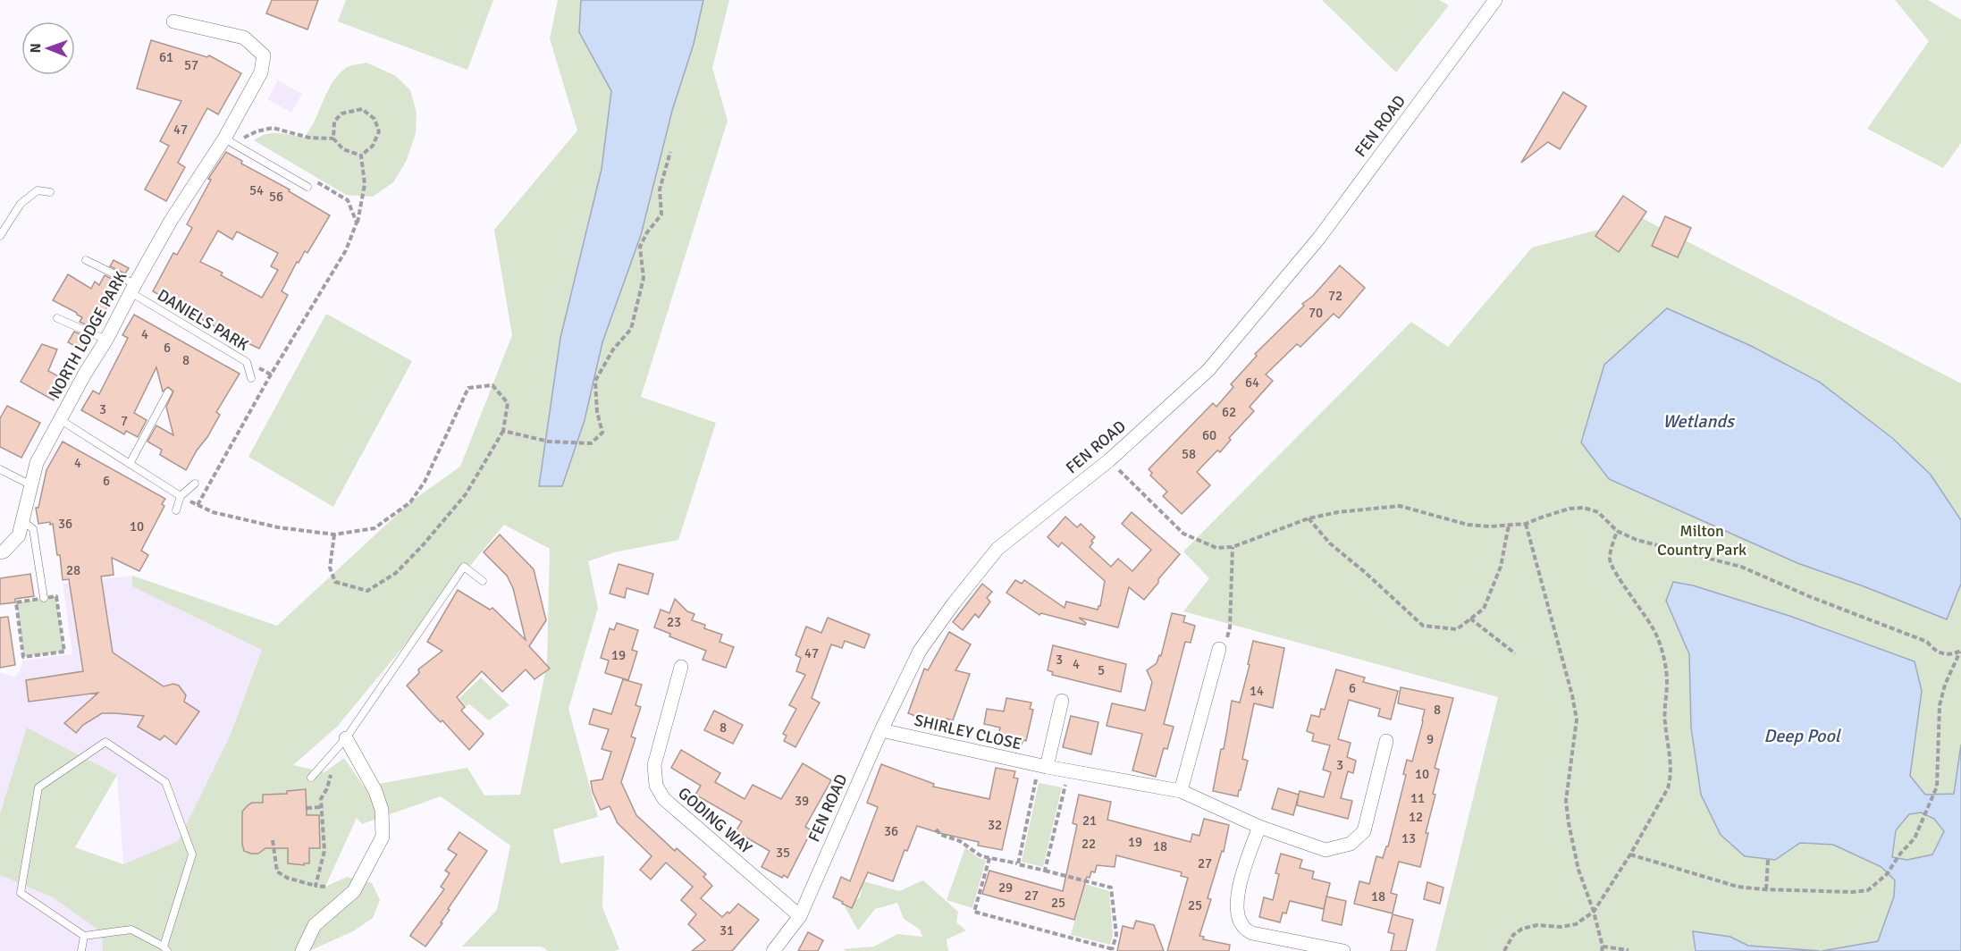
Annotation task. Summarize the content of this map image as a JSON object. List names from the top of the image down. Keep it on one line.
{"streets":{"street":["FEN ROAD","NORTH LODGE PARK","SHIRLEY CLOSE","GODING WAY"],"lane":["DANIELS PARK"]},"crossings":[["FEN ROAD","SHIRLEY CLOSE"],["FEN ROAD","GODING WAY"],["DANIELS PARK","NORTH LODGE PARK"]],"water":["Wetlands","Deep Pool"],"parks":["Milton Country Park"],"house_numbers":["61","57","47","54","56","72","70","4","6","8","64","3","62","7","60","58","4","6","36","10","28","23","47","19","3","4","5","6","14","8","8","9","3","10","11","39","12","21","32","36","13","19","22","18","35","27","29","27","18","25","25","31"],"north":"left"}
